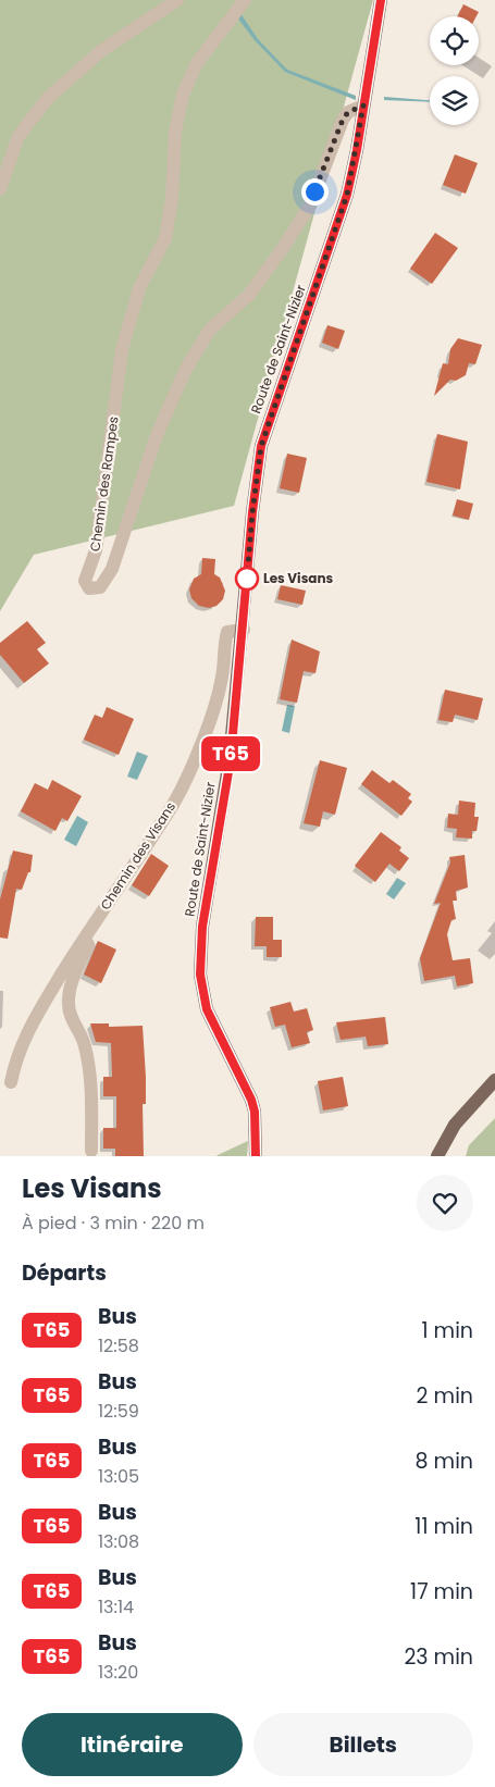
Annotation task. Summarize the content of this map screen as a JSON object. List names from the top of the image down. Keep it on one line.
{"streets":{"main road":["Route de Saint-Nizier"],"street":["Chemin des Rampes","Chemin des Visans"]},"crossings":[["Route de Saint-Nizier","Chemin des Rampes"],["Route de Saint-Nizier","Chemin des Visans"]],"places":["Les Visans"],"lines":["bus line T65"],"page":{"on_map":"T65","heading":[["Les Visans","À pied · 3 min · 220 m"],"Départs"],"list":[{"mark":"T65","name":"Bus","note":"12:58","value":"1 min"},{"mark":"T65","name":"Bus","note":"12:59","value":"2 min"},{"mark":"T65","name":"Bus","note":"13:05","value":"8 min"},{"mark":"T65","name":"Bus","note":"13:08","value":"11 min"},{"mark":"T65","name":"Bus","note":"13:14","value":"17 min"},{"mark":"T65","name":"Bus","note":"13:20","value":"23 min"}],"buttons":["Itinéraire","Billets"]}}
